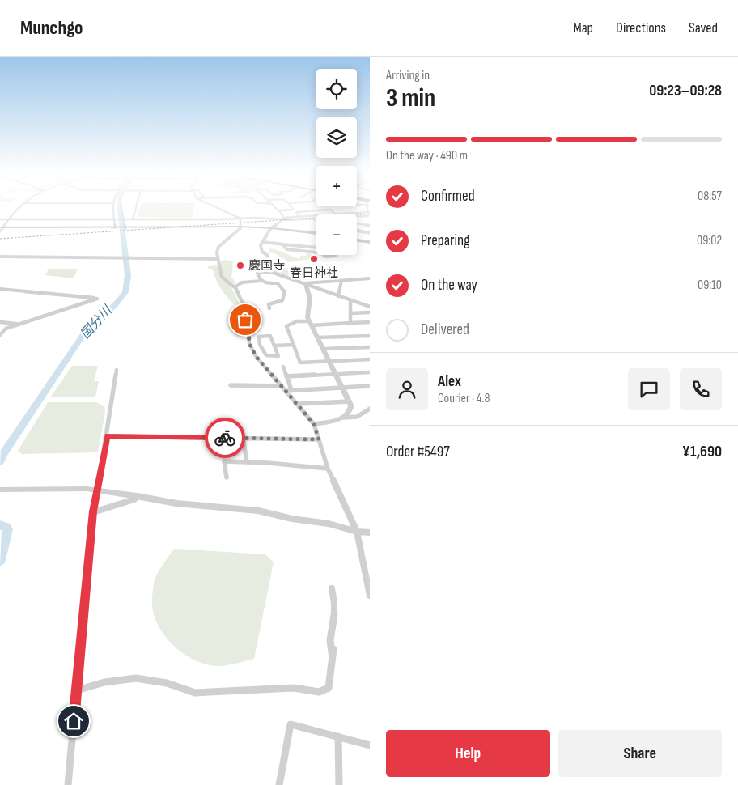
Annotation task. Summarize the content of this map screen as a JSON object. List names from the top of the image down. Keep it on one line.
{"water":["国分川"],"places":["春日神社","慶国寺"],"page":{"header":"Munchgo","nav":["Map","Directions","Saved"],"heading":["3 min","Arriving in","09:23–09:28"],"panel":["Alex","Courier · 4.8","Order #5497","¥1,690"],"map_buttons":["+","−"],"bar":"On the way · 490 m","list":[["Confirmed","08:57"],["Preparing","09:02"],["On the way","09:10"],"Delivered"],"buttons":["Help","Share"]}}
